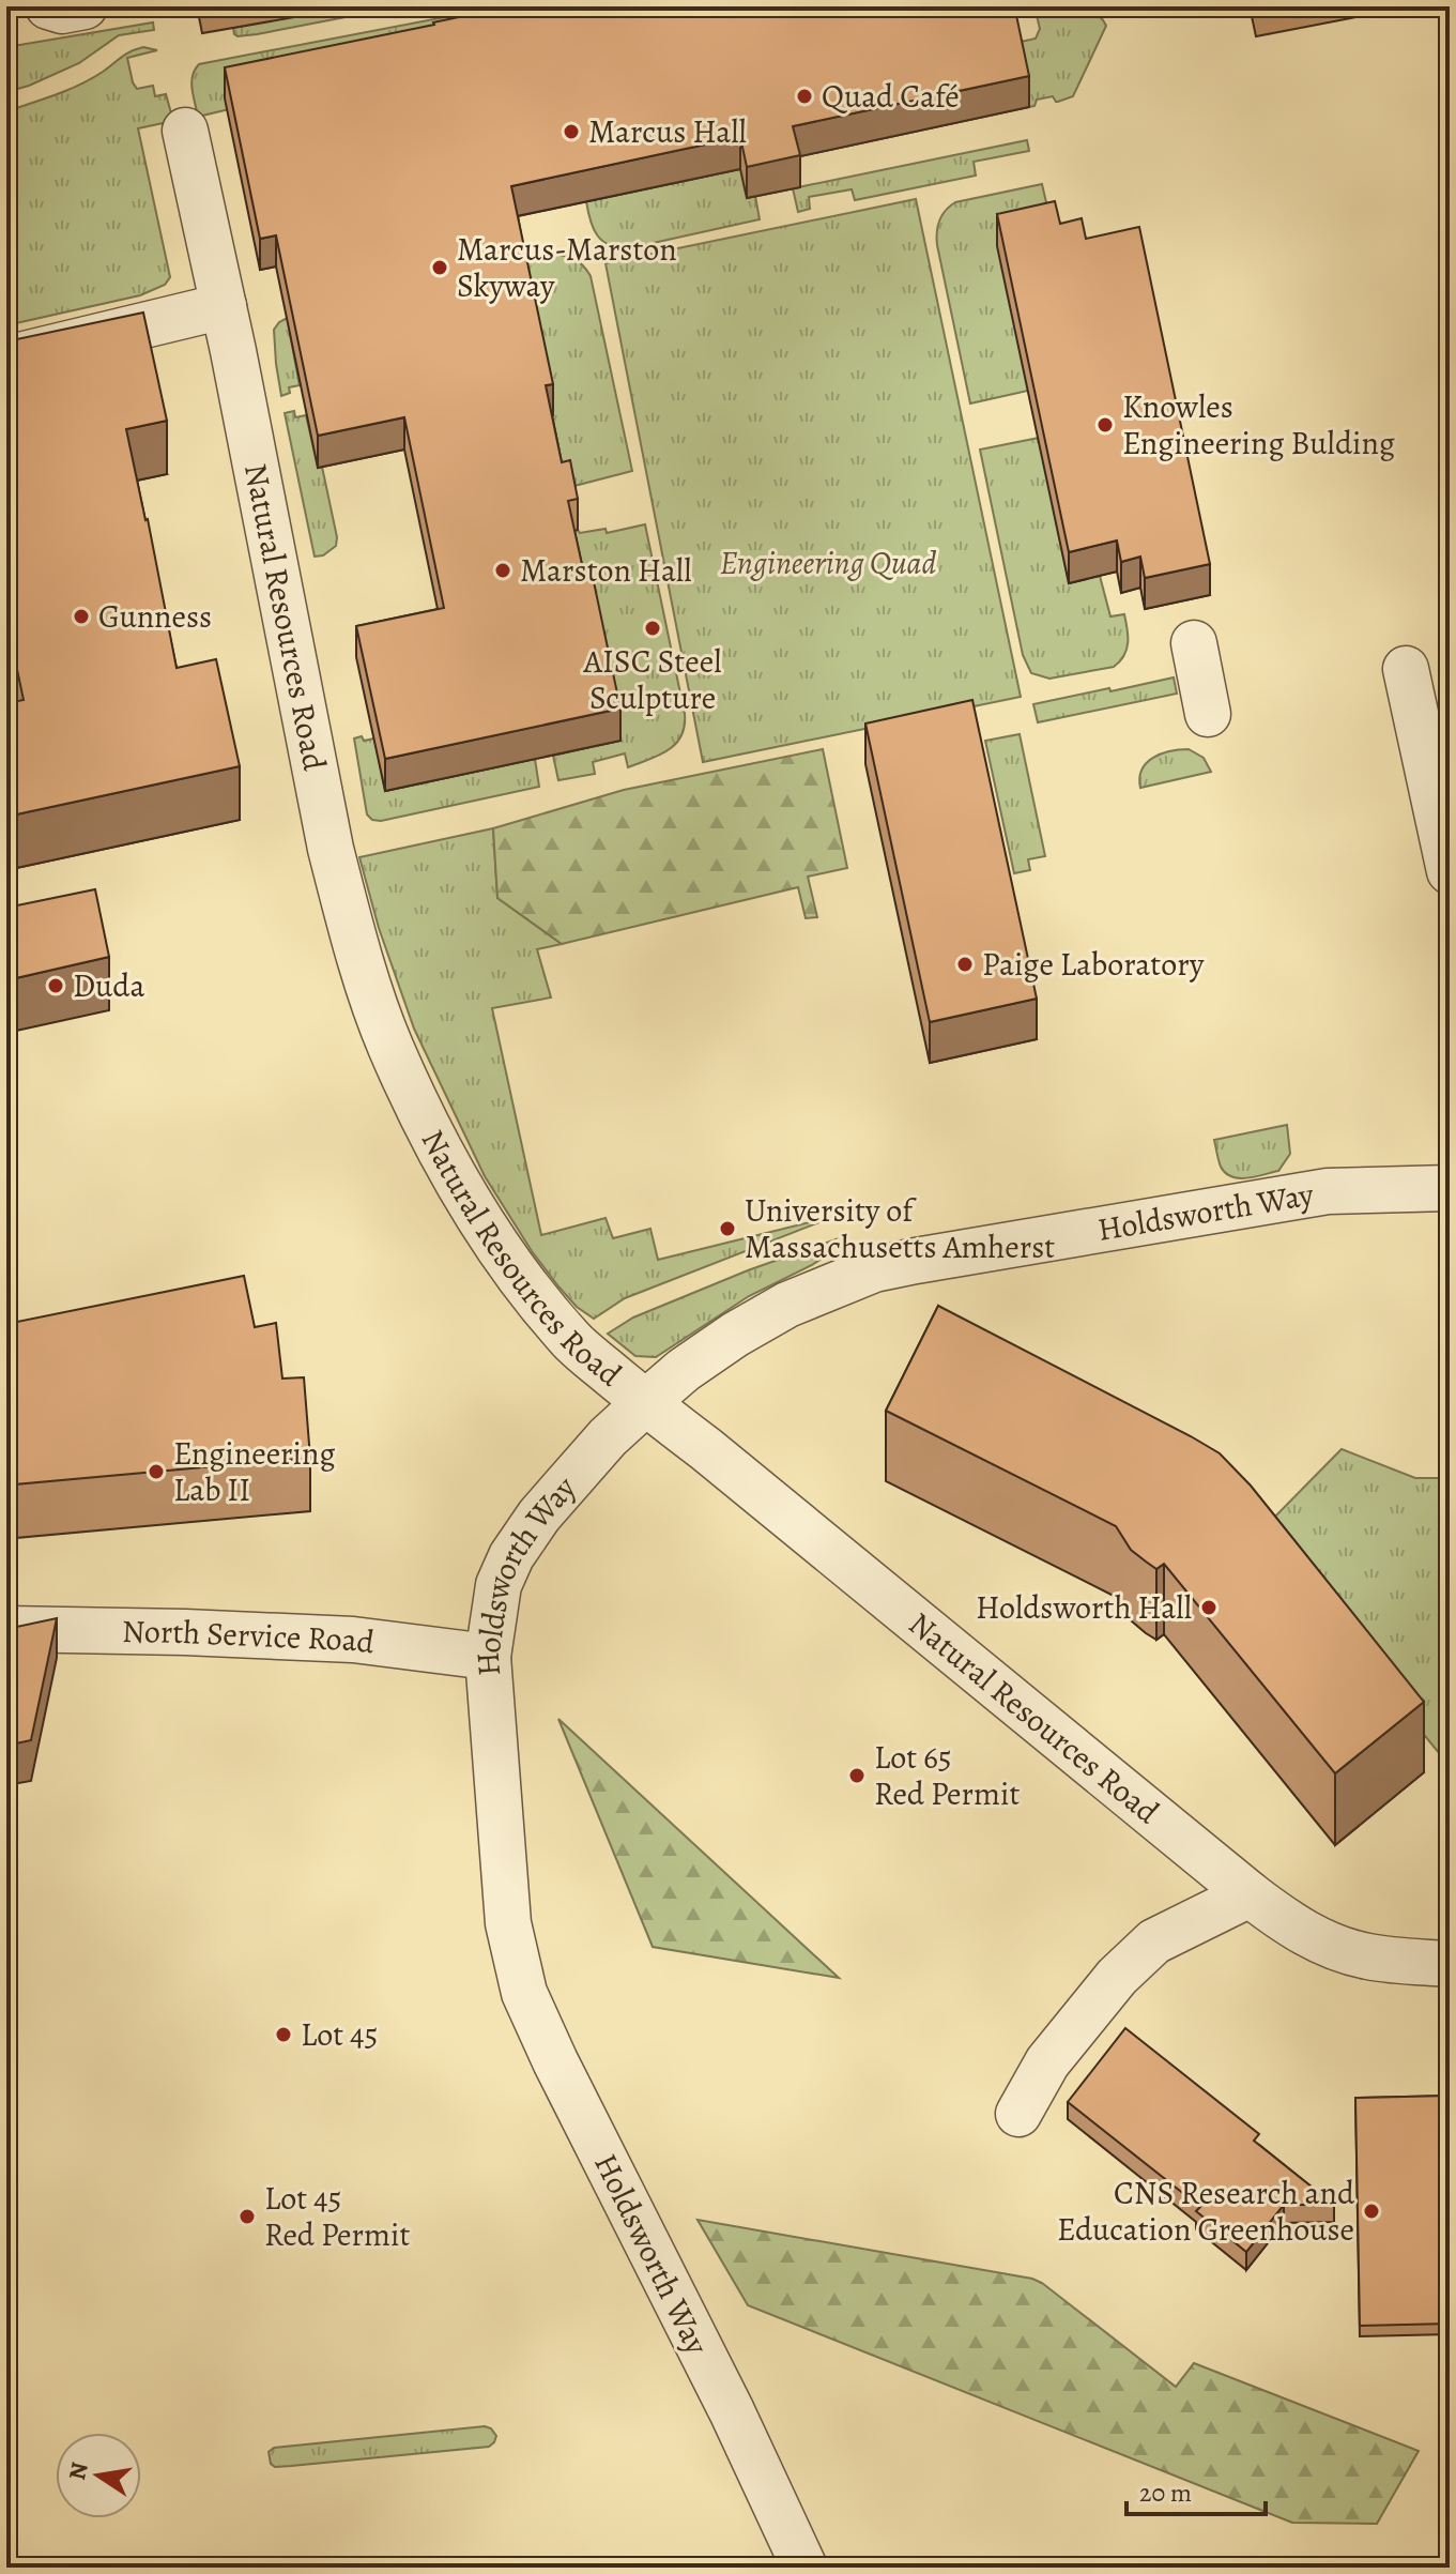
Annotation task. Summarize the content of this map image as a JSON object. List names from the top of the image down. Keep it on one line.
{"streets":{"street":["Natural Resources Road","Holdsworth Way","North Service Road"]},"crossings":[["Natural Resources Road","Holdsworth Way"],["Holdsworth Way","North Service Road"]],"parks":["Engineering Quad"],"places":["Quad Café","Marcus Hall","Marcus-Marston Skyway","Knowles Engineering Bulding","Marston Hall","Gunness","AISC Steel Sculpture","Paige Laboratory","Duda","University of Massachusetts Amherst","Engineering Lab II","Holdsworth Hall","Lot 65 Red Permit","Lot 45","CNS Research and Education Greenhouse","Lot 45 Red Permit"],"scale_bar":"20 m","north":"left"}
